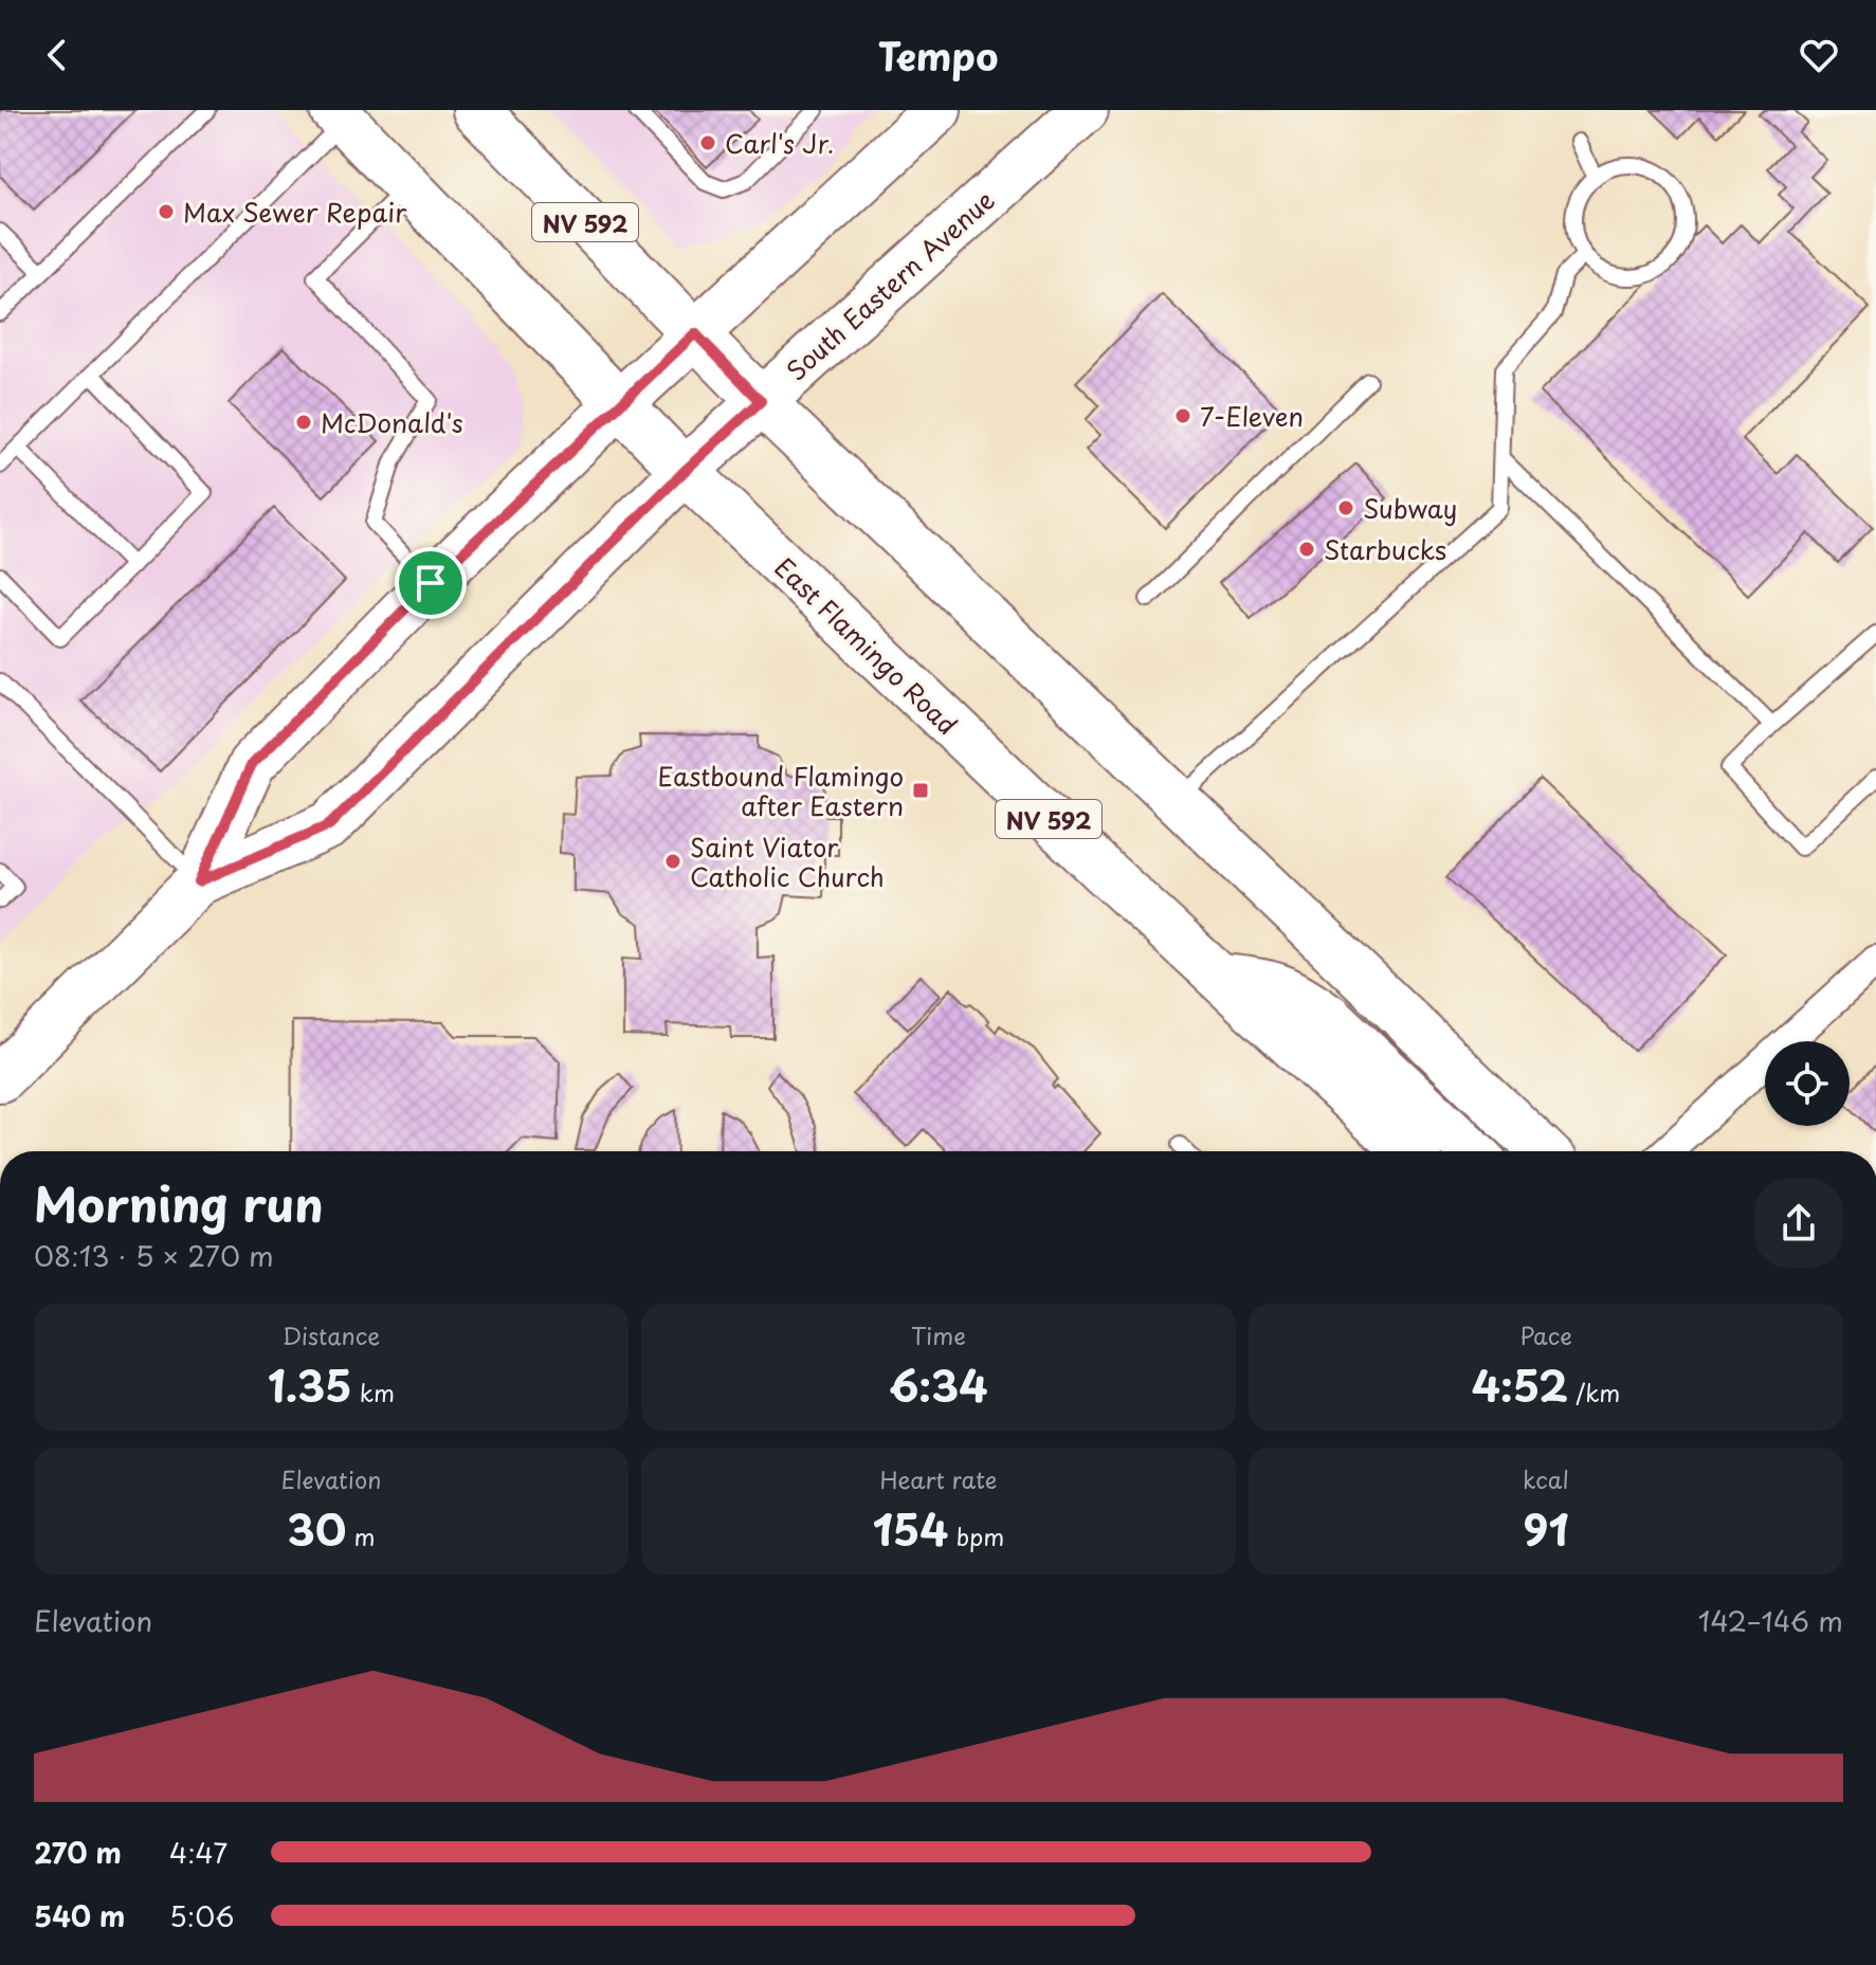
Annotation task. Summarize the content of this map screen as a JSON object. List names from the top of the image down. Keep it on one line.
{"streets":{"main road":["NV 592","South Eastern Avenue","East Flamingo Road"]},"crossings":[["NV 592","South Eastern Avenue"],["South Eastern Avenue","East Flamingo Road"]],"places":{"other":["Carl's Jr.","Max Sewer Repair","7-Eleven","McDonald's","Subway","Starbucks","Saint Viator Catholic Church"],"transit":["Eastbound Flamingo after Eastern"]},"page":{"header":"Tempo","heading":["Morning run","08:13 · 5 × 270 m"],"stats":[["Distance","1.35 km"],["Time","6:34"],["Pace","4:52 /km"],["Elevation","30 m"],["Heart rate","154 bpm"],["kcal","91"]],"chart":["Elevation","142–146 m"],"list":[{"name":"270 m","note":"4:47"},{"name":"540 m","note":"5:06"}]}}
